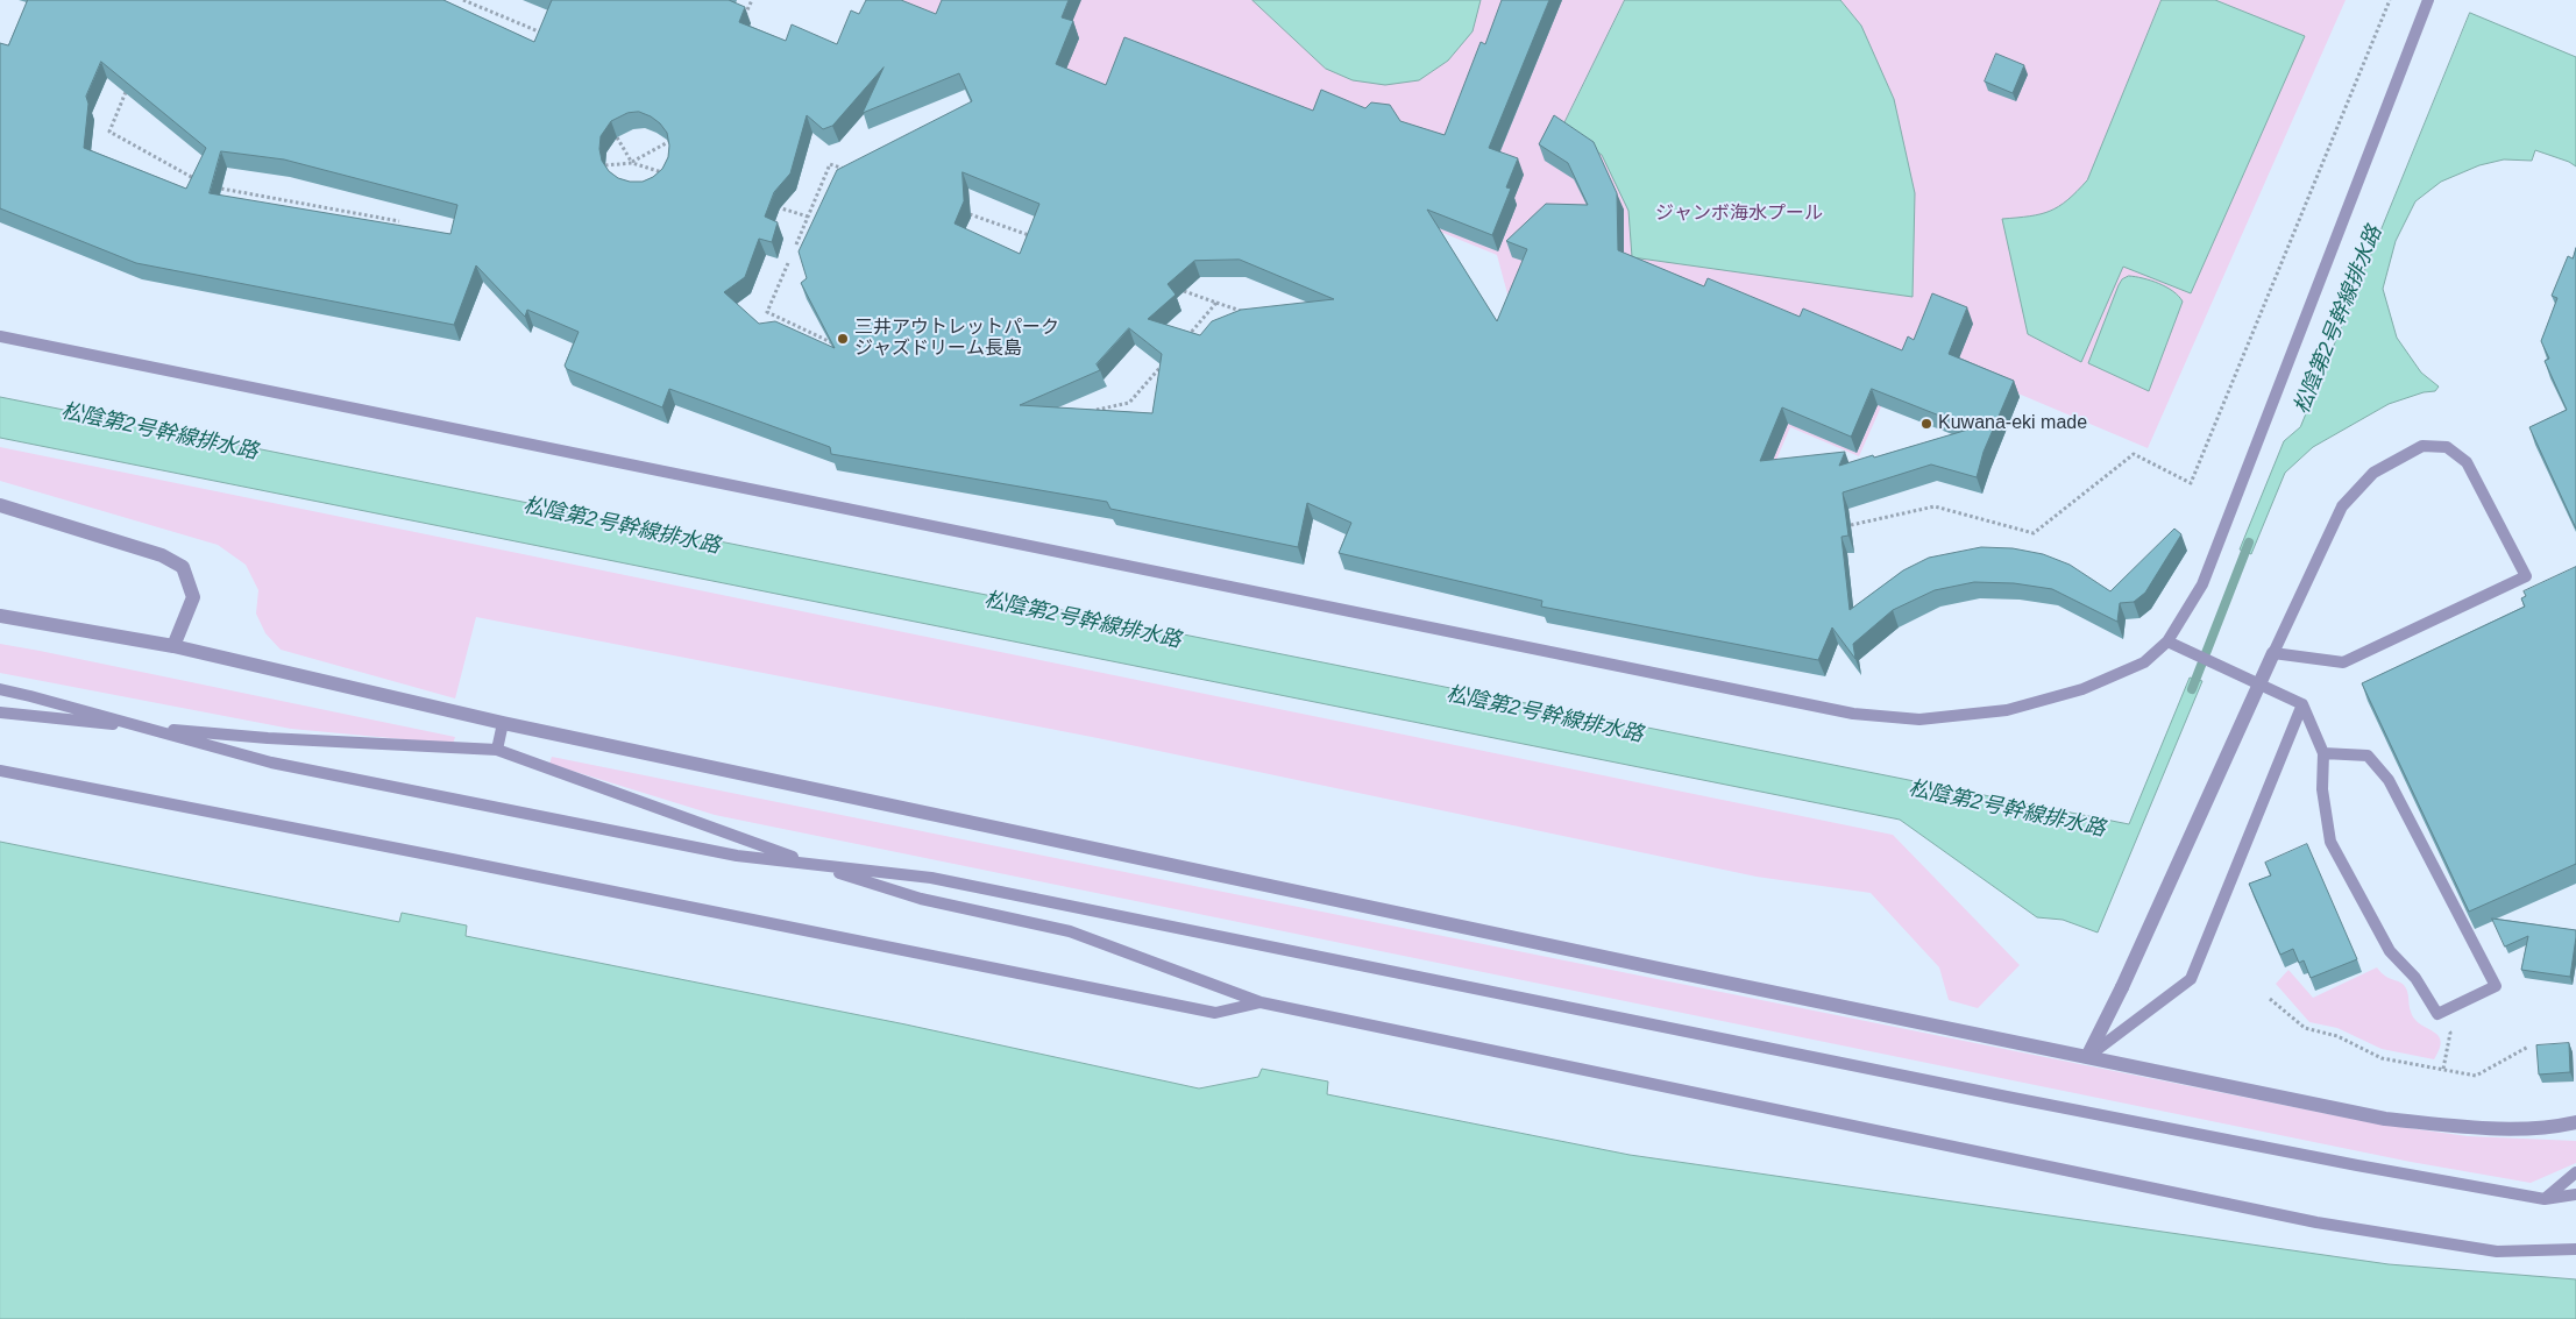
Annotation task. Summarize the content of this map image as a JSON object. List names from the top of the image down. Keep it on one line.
{"water":["松陰第2号幹線排水路"],"parks":["ジャンボ海水プール"],"places":["三井アウトレットパーク ジャズドリーム長島","Kuwana-eki made"]}
